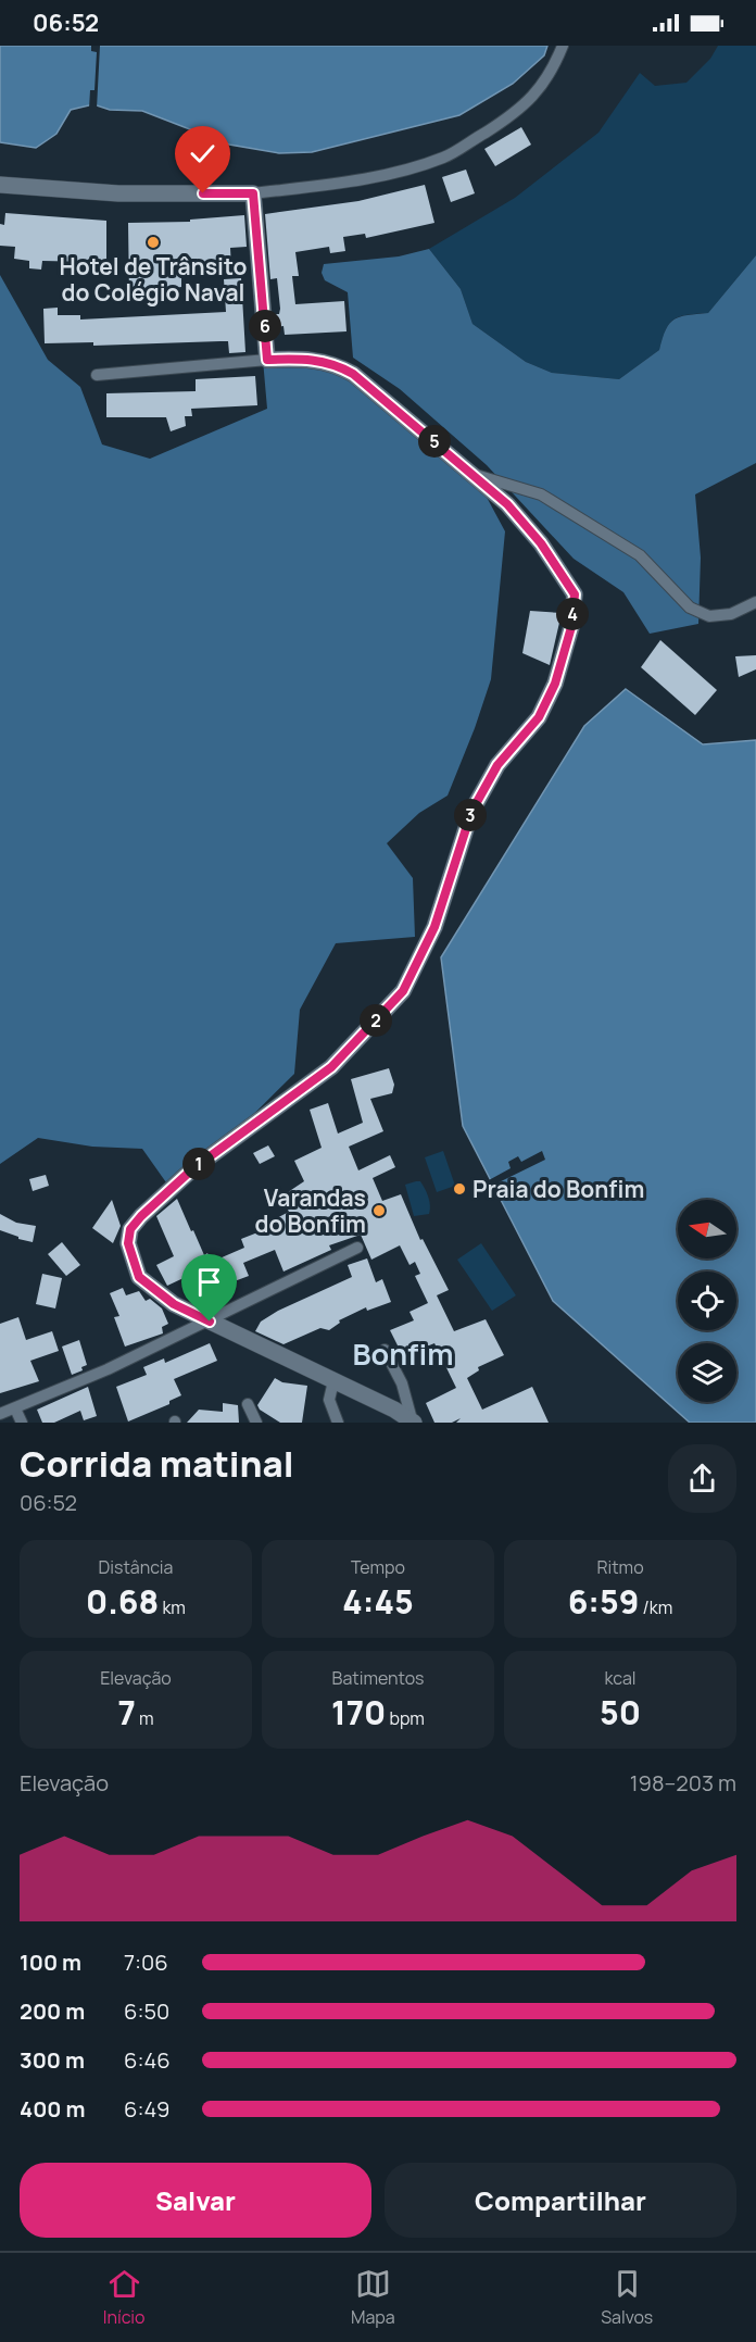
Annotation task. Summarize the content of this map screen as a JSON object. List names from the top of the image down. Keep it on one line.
{"districts":["Bonfim"],"places":["Hotel de Trânsito do Colégio Naval","Praia do Bonfim","Varandas do Bonfim"],"north":"left","page":{"status":"06:52","pins":["6","5","4","3","2","1"],"heading":["Corrida matinal","06:52"],"stats":[["Distância","0.68 km"],["Tempo","4:45"],["Ritmo","6:59 /km"],["Elevação","7 m"],["Batimentos","170 bpm"],["kcal","50"]],"chart":["Elevação","198–203 m"],"list":[{"name":"100 m","note":"7:06"},{"name":"200 m","note":"6:50"},{"name":"300 m","note":"6:46"},{"name":"400 m","note":"6:49"}],"buttons":["Salvar","Compartilhar"],"tabs":["Início","Mapa","Salvos"]}}
